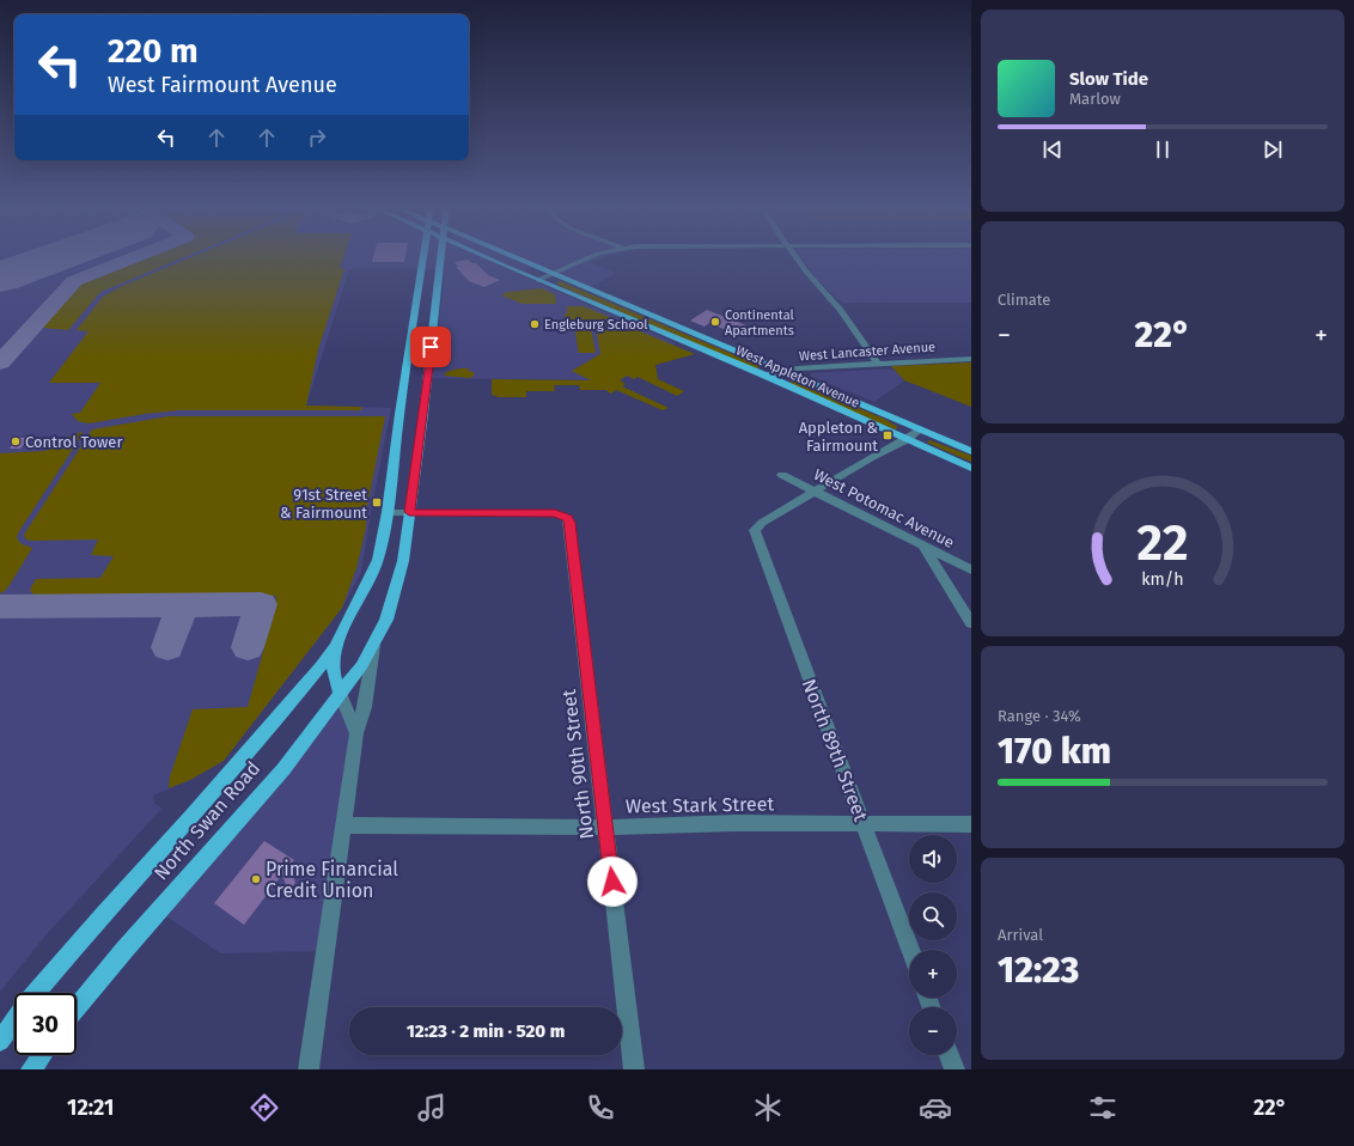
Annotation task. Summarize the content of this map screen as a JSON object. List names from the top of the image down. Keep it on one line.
{"streets":{"main road":["West Appleton Avenue","North Swan Road"],"street":["West Lancaster Avenue","West Potomac Avenue","North 89th Street","North 90th Street","West Stark Street"]},"crossings":[["West Lancaster Avenue","West Appleton Avenue"],["West Potomac Avenue","North 89th Street"],["North 89th Street","West Stark Street"],["North 90th Street","West Stark Street"],["North 90th Street","North Swan Road"]],"places":{"other":["Continental Apartments","Engleburg School","Control Tower","Prime Financial Credit Union"],"transit":["Appleton & Fairmount","91st Street & Fairmount"]},"page":{"turn":["220 m","West Fairmount Avenue"],"song":["Slow Tide","Marlow"],"tile":["Climate",["Range · 34%","170 km"],["Arrival","12:23"]],"heat":["−","22°","+"],"map_buttons":["+","−"],"limit":"30","trip":"12:23 · 2 min · 520 m","tabs":["12:21","22°"],"gauge":["22","km/h"]}}
